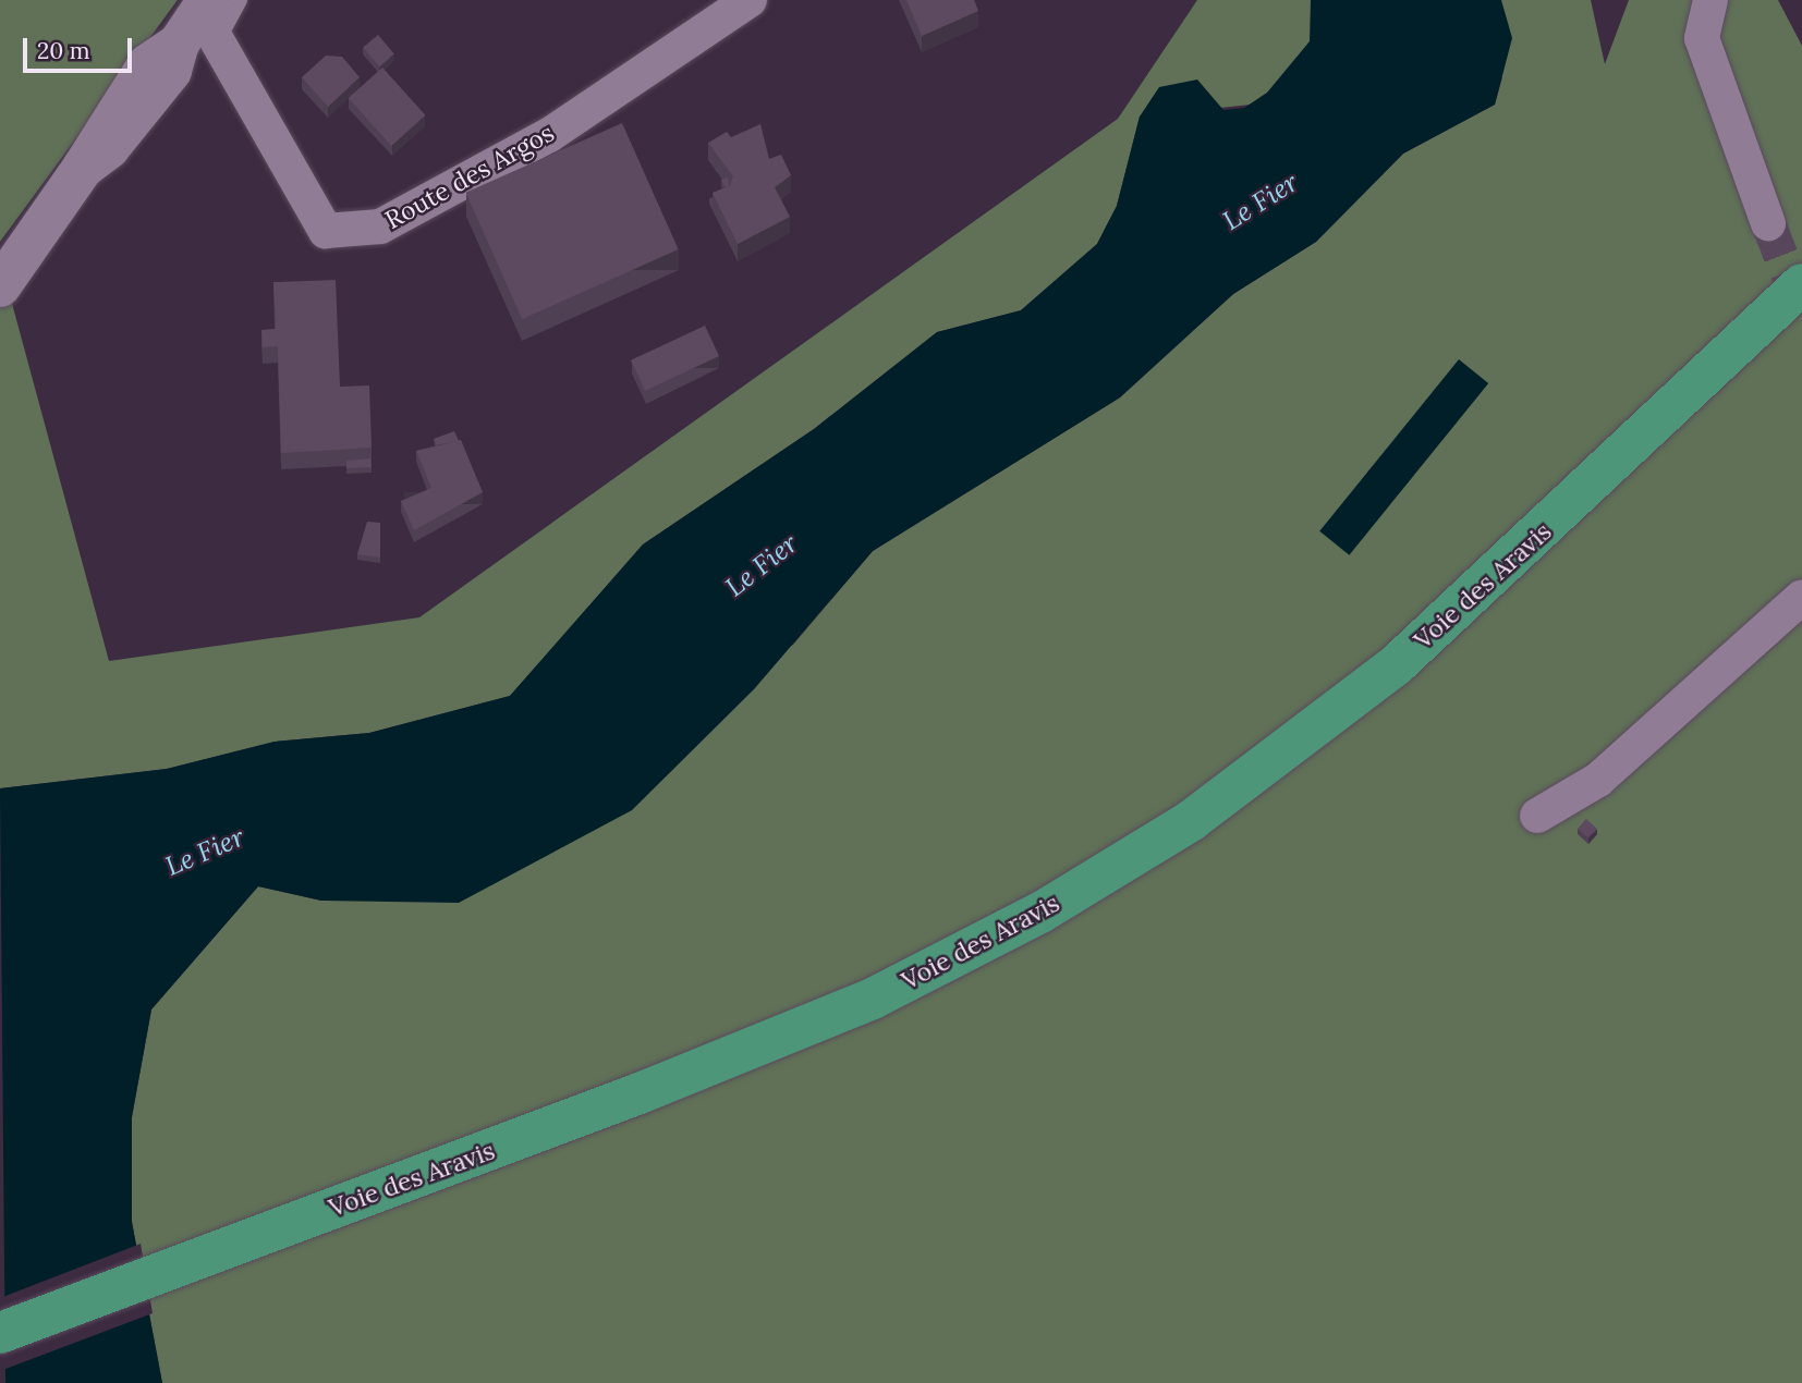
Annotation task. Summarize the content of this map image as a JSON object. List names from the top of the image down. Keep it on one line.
{"streets":{"highway":["Voie des Aravis"],"street":["Route des Argos"]},"water":["Le Fier"],"scale_bar":"20 m"}
